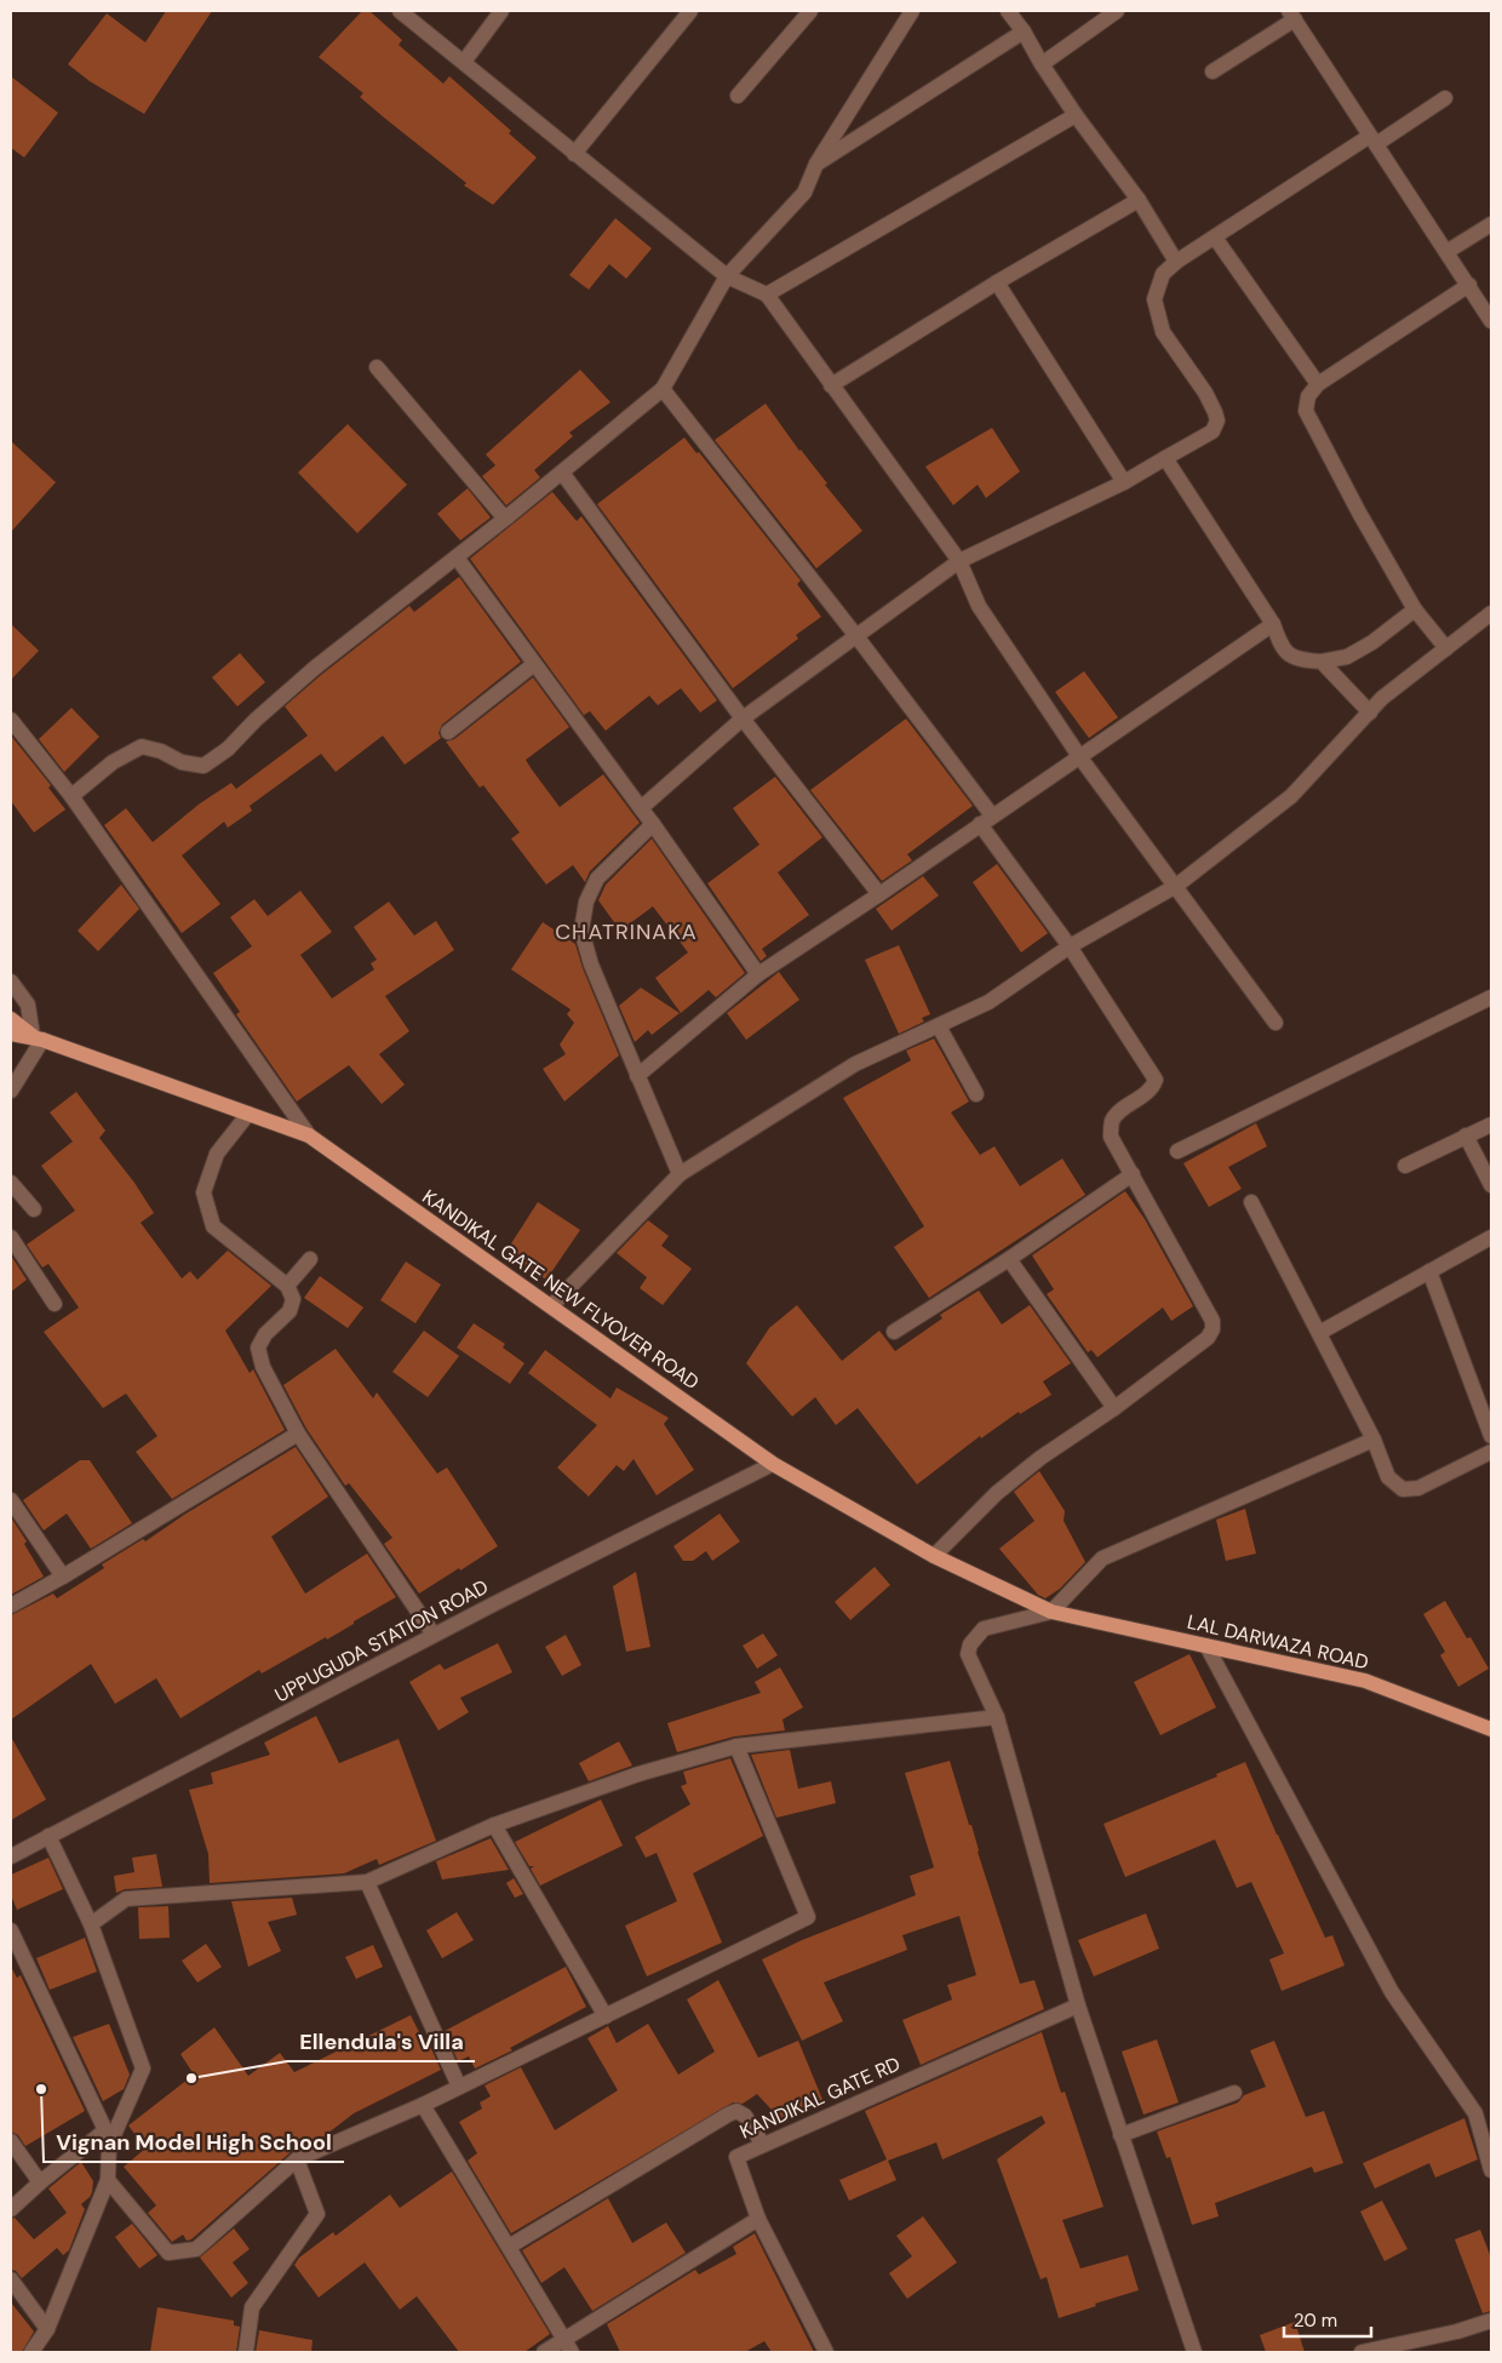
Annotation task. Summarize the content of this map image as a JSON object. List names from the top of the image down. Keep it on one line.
{"streets":{"main road":["KANDIKAL GATE NEW FLYOVER ROAD","LAL DARWAZA ROAD"],"street":["UPPUGUDA STATION ROAD","KANDIKAL GATE RD"]},"crossings":[["KANDIKAL GATE NEW FLYOVER ROAD","UPPUGUDA STATION ROAD"],["KANDIKAL GATE NEW FLYOVER ROAD","LAL DARWAZA ROAD"]],"districts":["CHATRINAKA"],"places":["Ellendula's Villa","Vignan Model High School"],"scale_bar":"20 m"}
